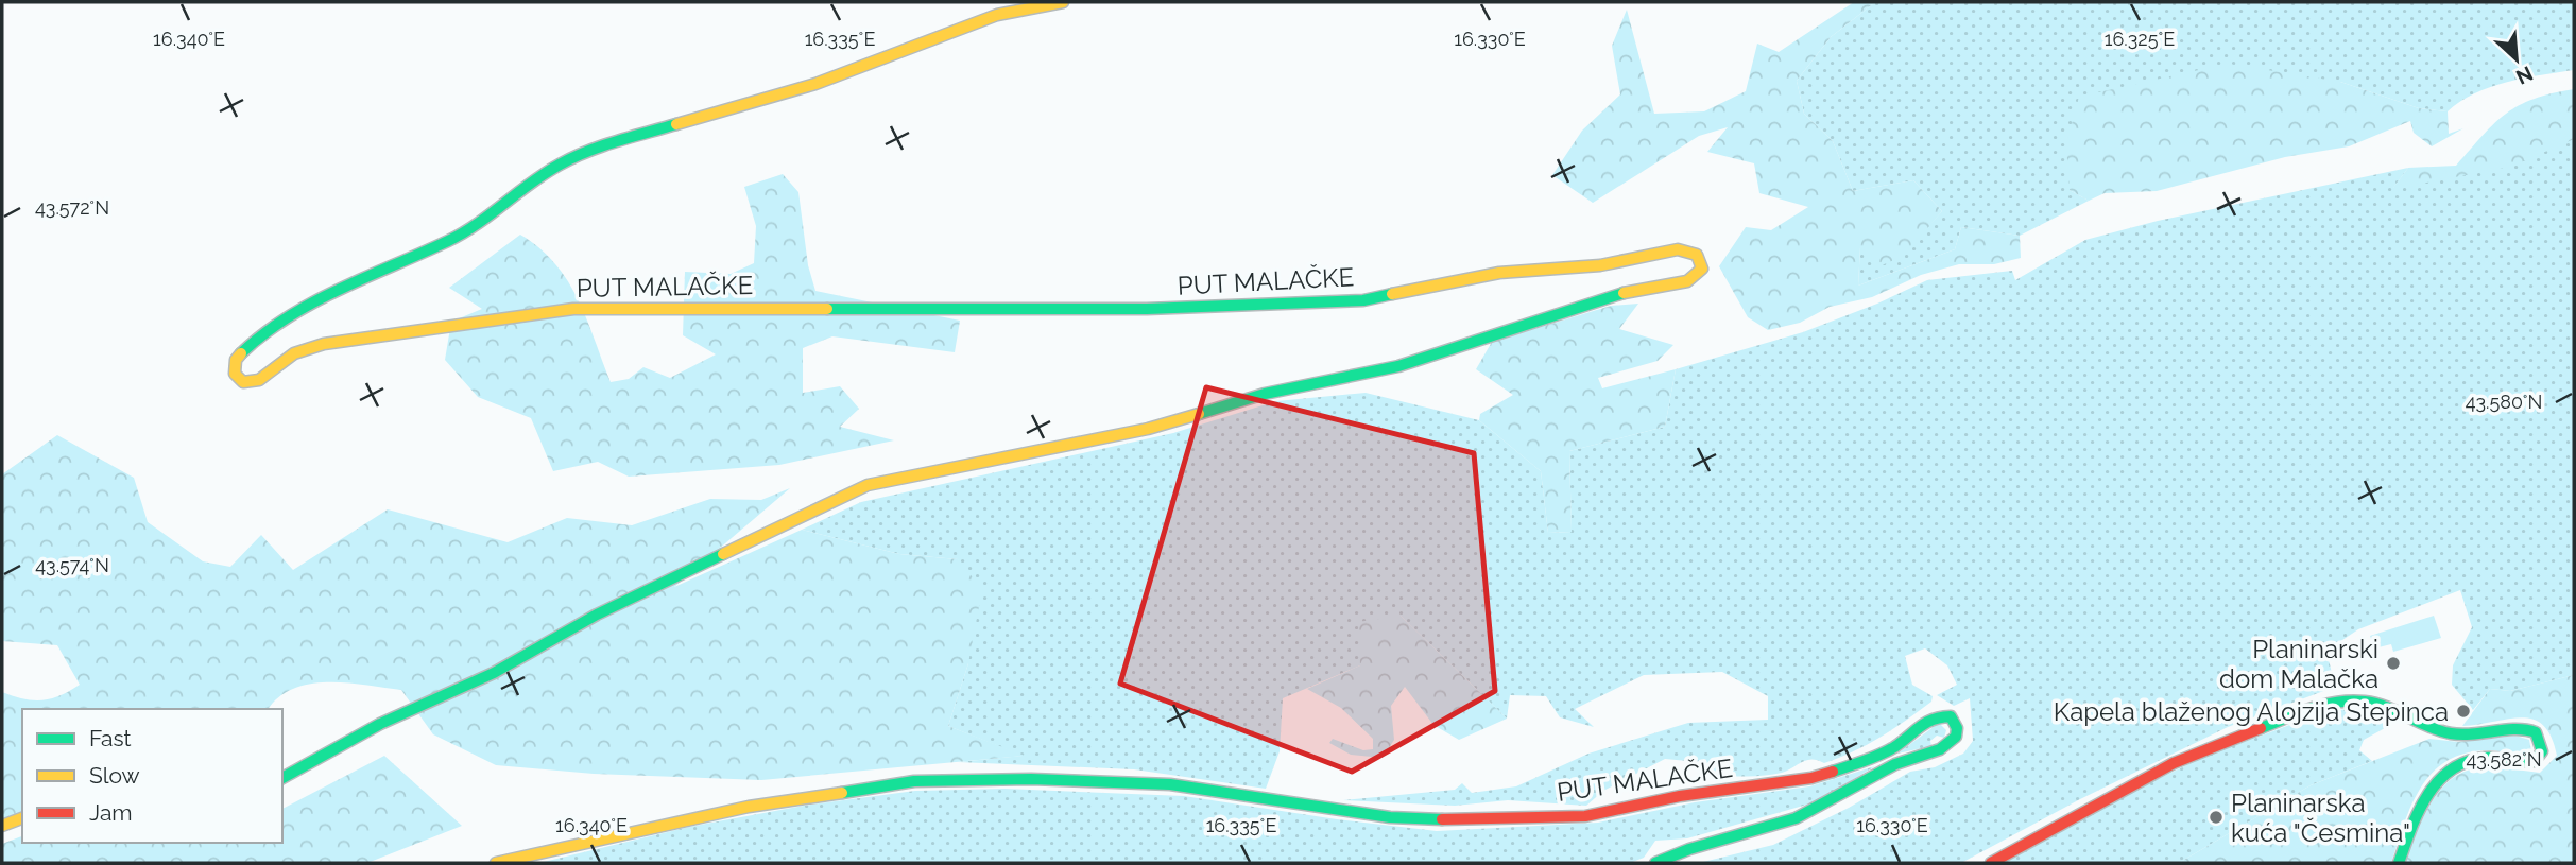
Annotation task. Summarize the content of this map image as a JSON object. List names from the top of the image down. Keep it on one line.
{"streets":{"main road":["PUT MALAČKE"]},"places":["Planinarski dom Malačka","Kapela blaženog Alojzija Stepinca","Planinarska kuća \"Česmina\""],"legend":["Fast","Slow","Jam"],"north":"bottom right","coordinates":["16.340°E","16.335°E","16.325°E","16.330°E","43.572°N","43.580°N","43.574°N","43.582°N"]}
